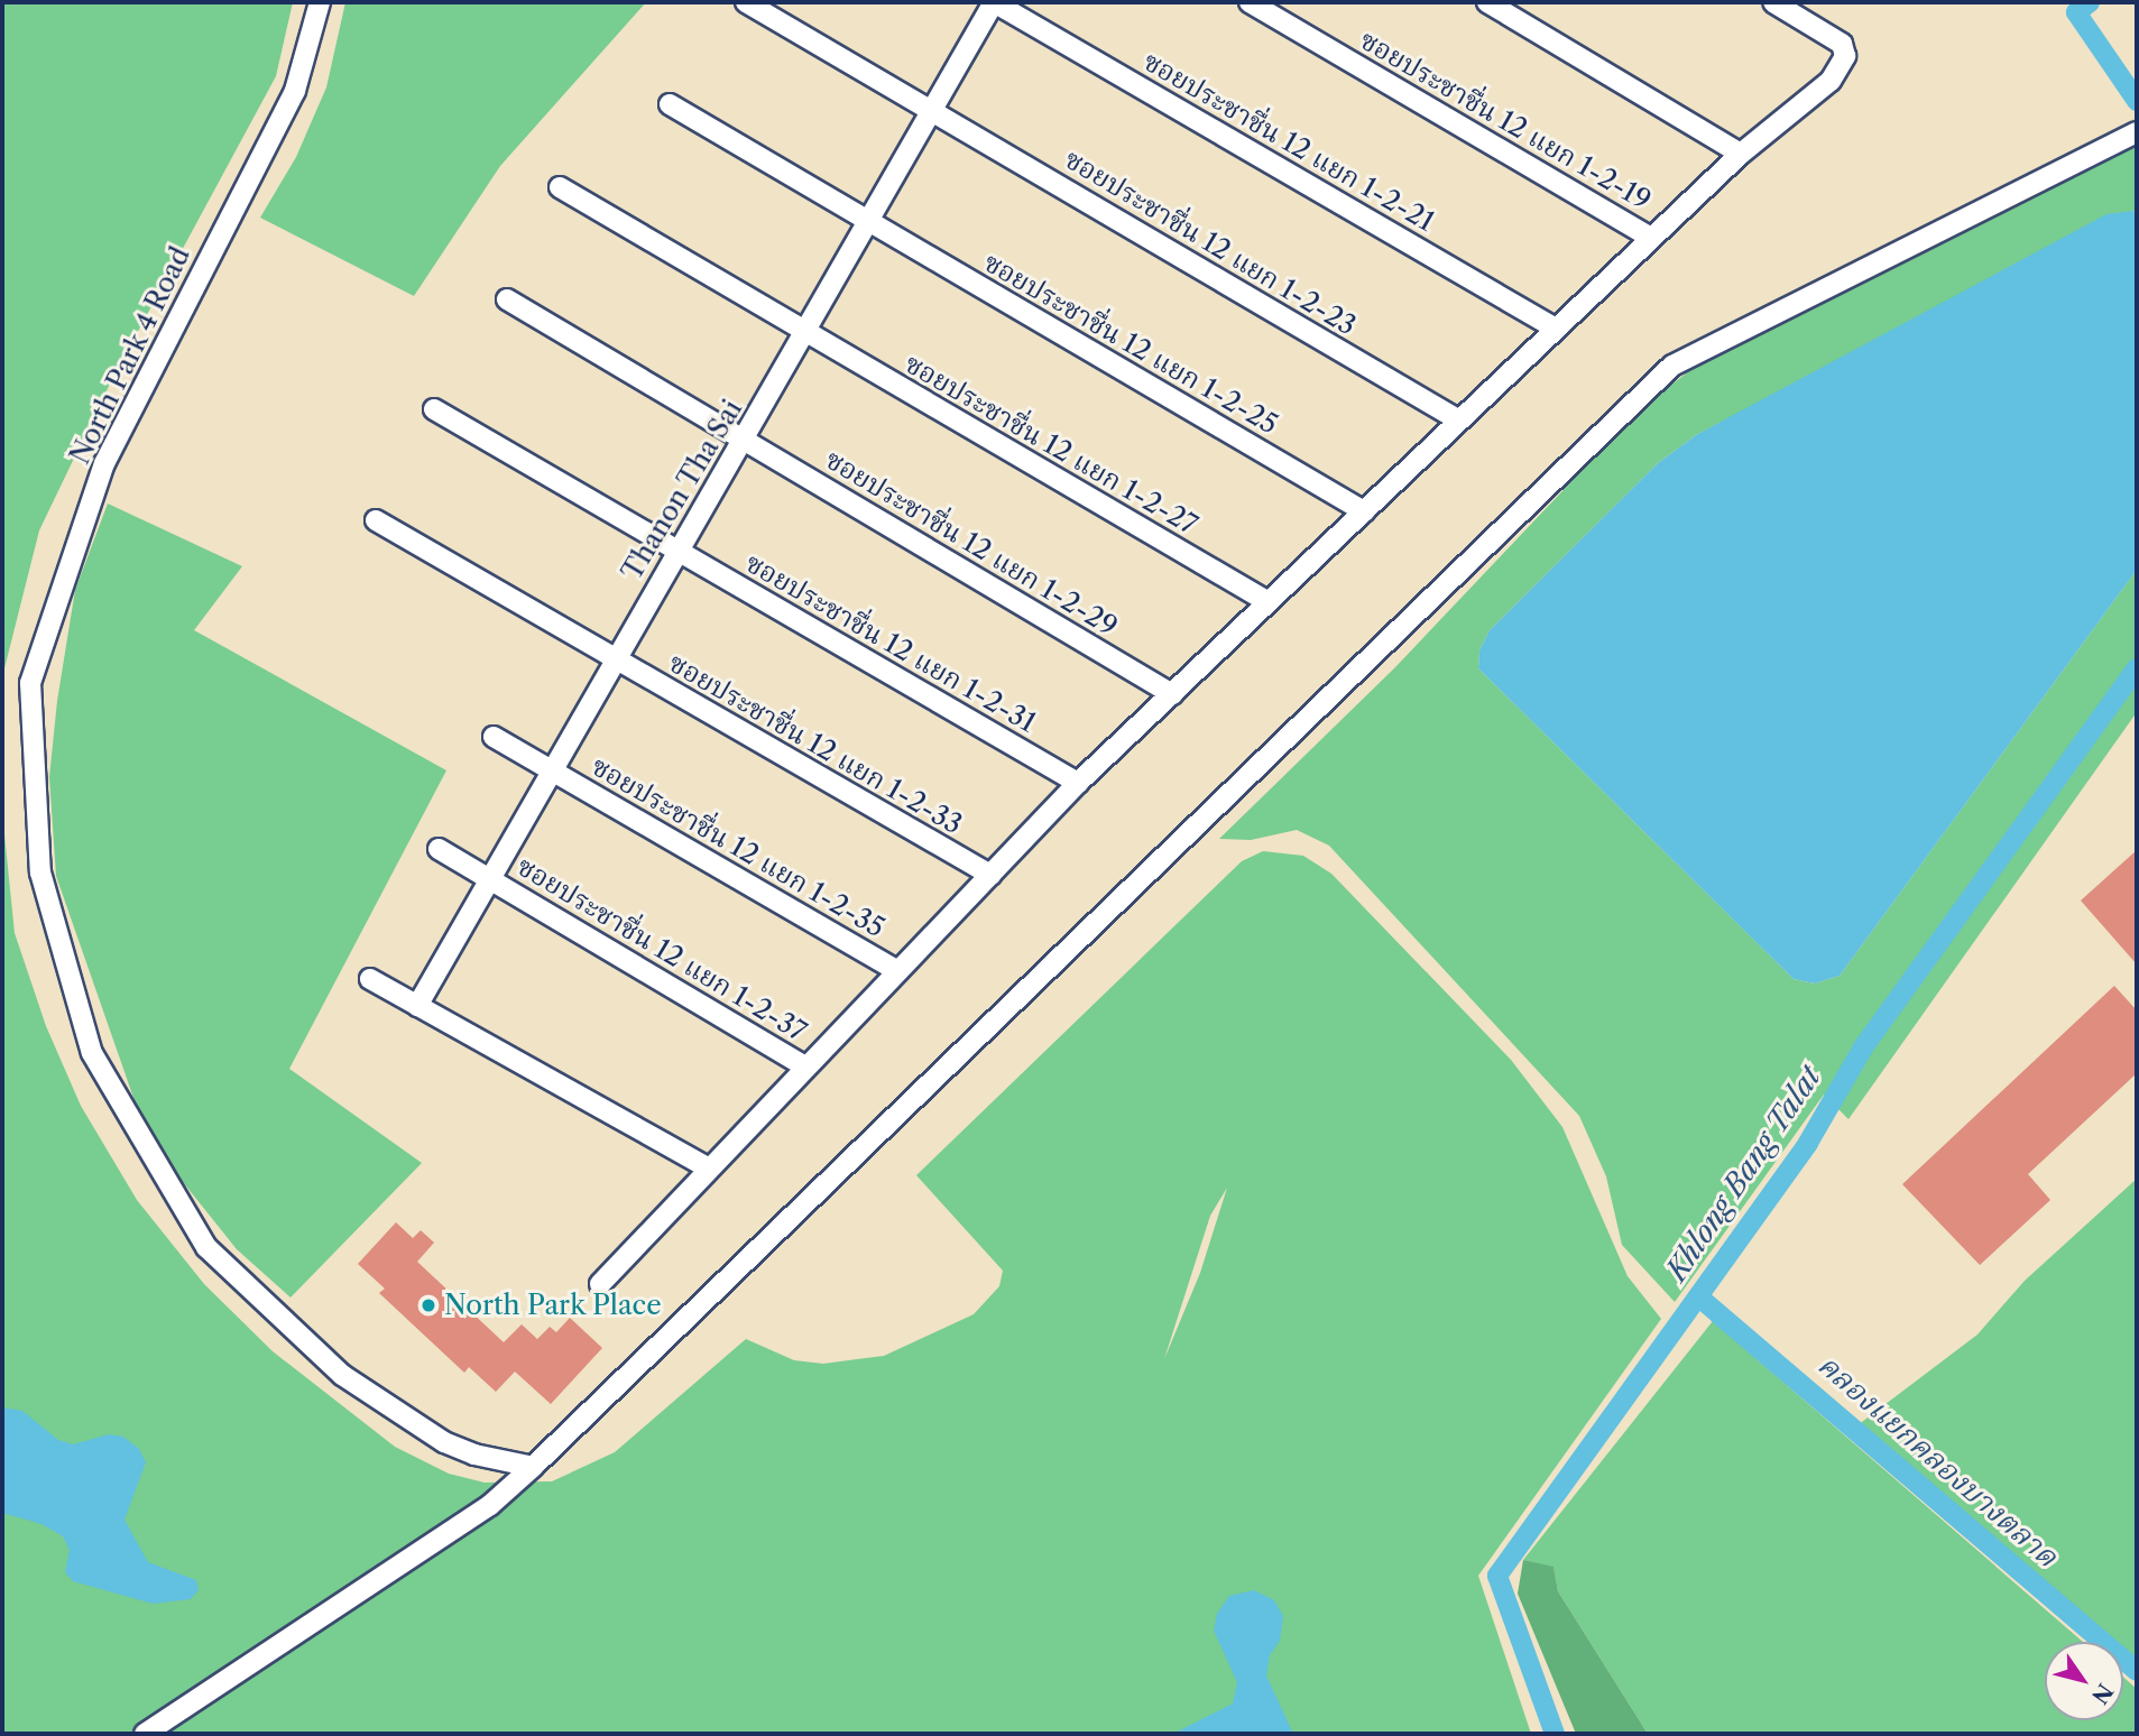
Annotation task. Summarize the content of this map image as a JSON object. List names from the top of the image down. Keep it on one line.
{"streets":{"street":["ซอยประชาชื่น 12 แยก 1-2-19","ซอยประชาชื่น 12 แยก 1-2-21","ซอยประชาชื่น 12 แยก 1-2-23","ซอยประชาชื่น 12 แยก 1-2-25","North Park 4 Road","ซอยประชาชื่น 12 แยก 1-2-27","Thanon Tha Sai","ซอยประชาชื่น 12 แยก 1-2-29","ซอยประชาชื่น 12 แยก 1-2-31","ซอยประชาชื่น 12 แยก 1-2-33","ซอยประชาชื่น 12 แยก 1-2-35","ซอยประชาชื่น 12 แยก 1-2-37"]},"crossings":[["ซอยประชาชื่น 12 แยก 1-2-21","Thanon Tha Sai"],["ซอยประชาชื่น 12 แยก 1-2-23","Thanon Tha Sai"],["ซอยประชาชื่น 12 แยก 1-2-25","Thanon Tha Sai"],["ซอยประชาชื่น 12 แยก 1-2-27","Thanon Tha Sai"],["Thanon Tha Sai","ซอยประชาชื่น 12 แยก 1-2-29"],["Thanon Tha Sai","ซอยประชาชื่น 12 แยก 1-2-31"],["Thanon Tha Sai","ซอยประชาชื่น 12 แยก 1-2-33"],["Thanon Tha Sai","ซอยประชาชื่น 12 แยก 1-2-35"],["Thanon Tha Sai","ซอยประชาชื่น 12 แยก 1-2-37"]],"water":["Khlong Bang Talat","คลองแยกคลองบางตลาด"],"places":["North Park Place"],"north":"bottom right"}
